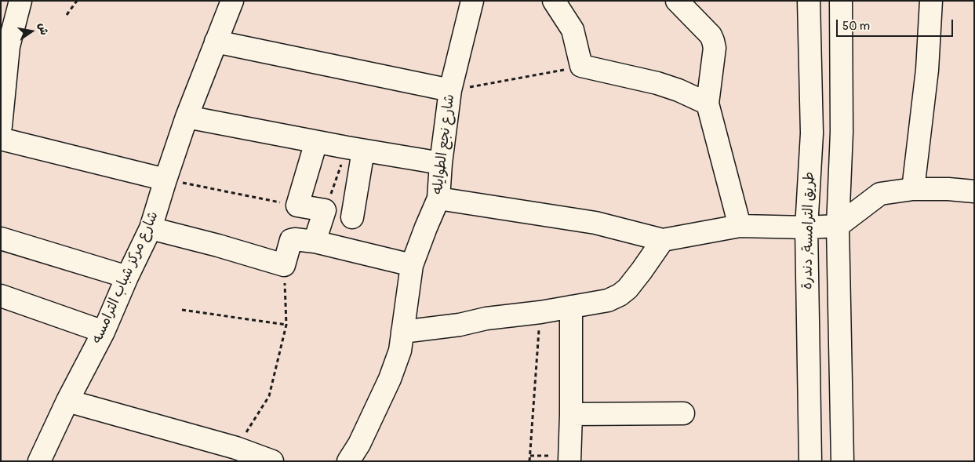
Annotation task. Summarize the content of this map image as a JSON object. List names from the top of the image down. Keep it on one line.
{"streets":{"street":["شارع نجع الطوايله","طريق الترامسة, دندرة","شارع مركز شباب الترامسه"]},"scale_bar":"50 m","north":"right"}
